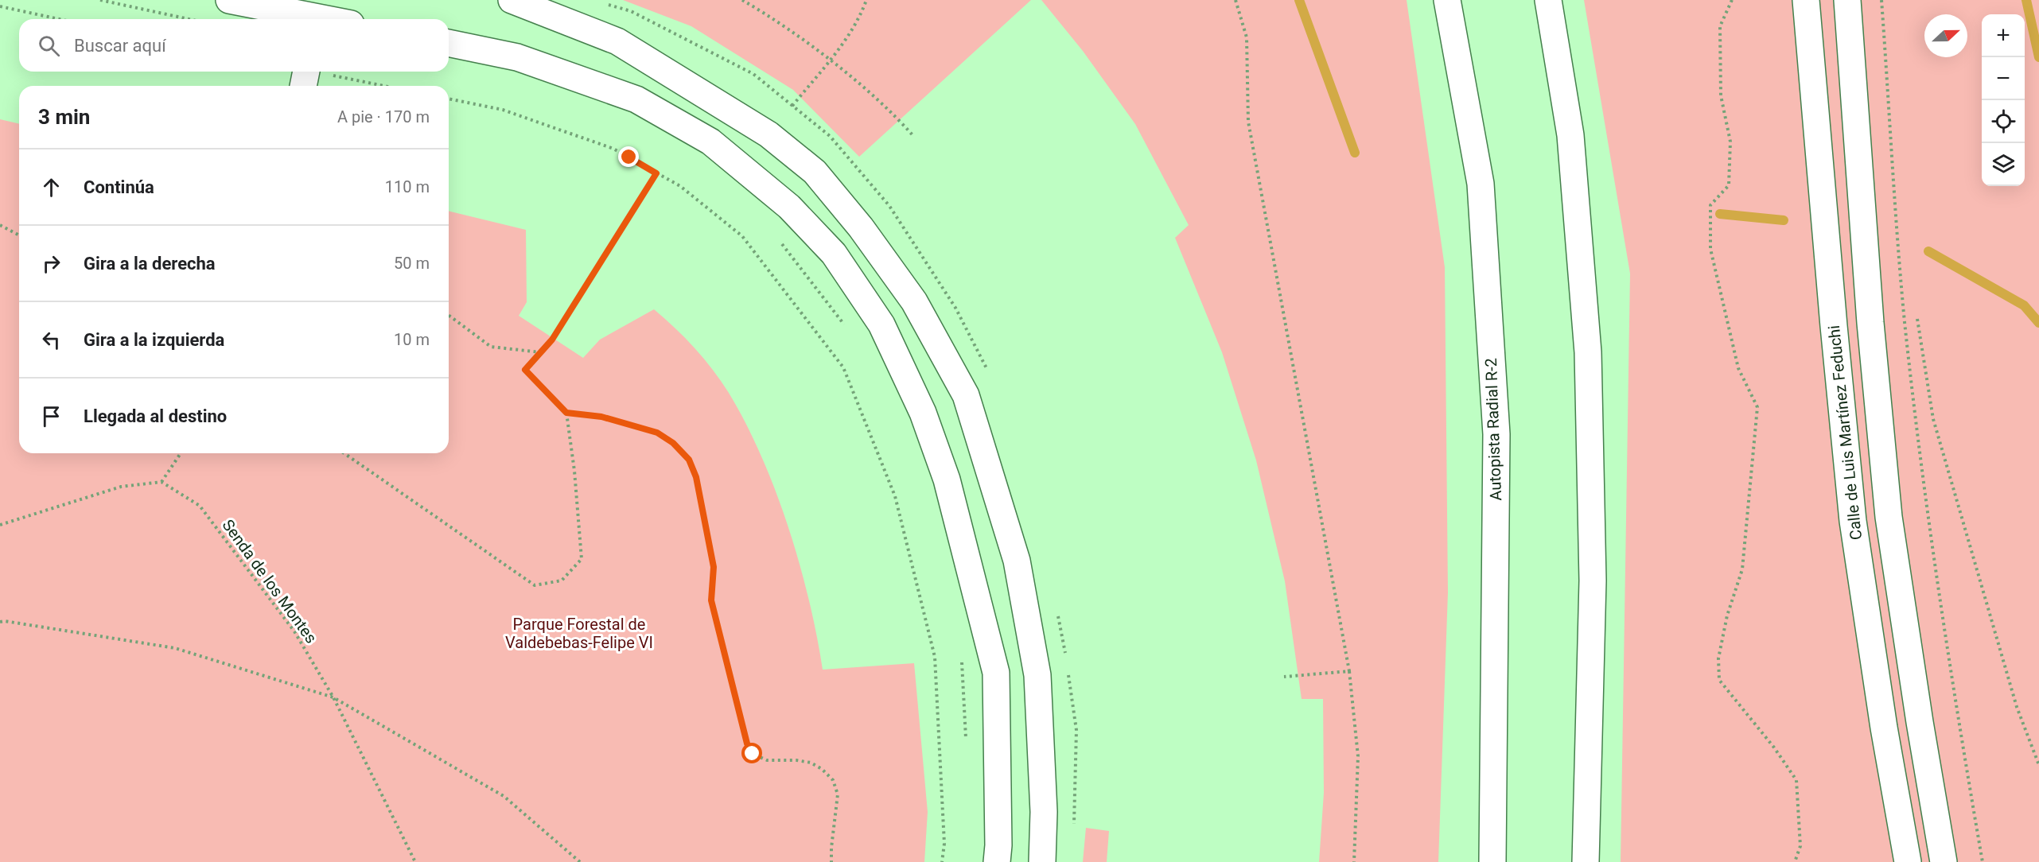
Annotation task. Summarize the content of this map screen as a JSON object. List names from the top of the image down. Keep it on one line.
{"streets":{"main road":["Autopista Radial R-2","Calle de Luis Martínez Feduchi"],"path":["Senda de los Montes"]},"parks":["Parque Forestal de Valdebebas-Felipe VI"],"north":"right","page":{"map_buttons":["+","−"],"search":"Buscar aquí","heading":["3 min","A pie · 170 m"],"list":[["Continúa","110 m"],["Gira a la derecha","50 m"],["Gira a la izquierda","10 m"],"Llegada al destino"]}}
